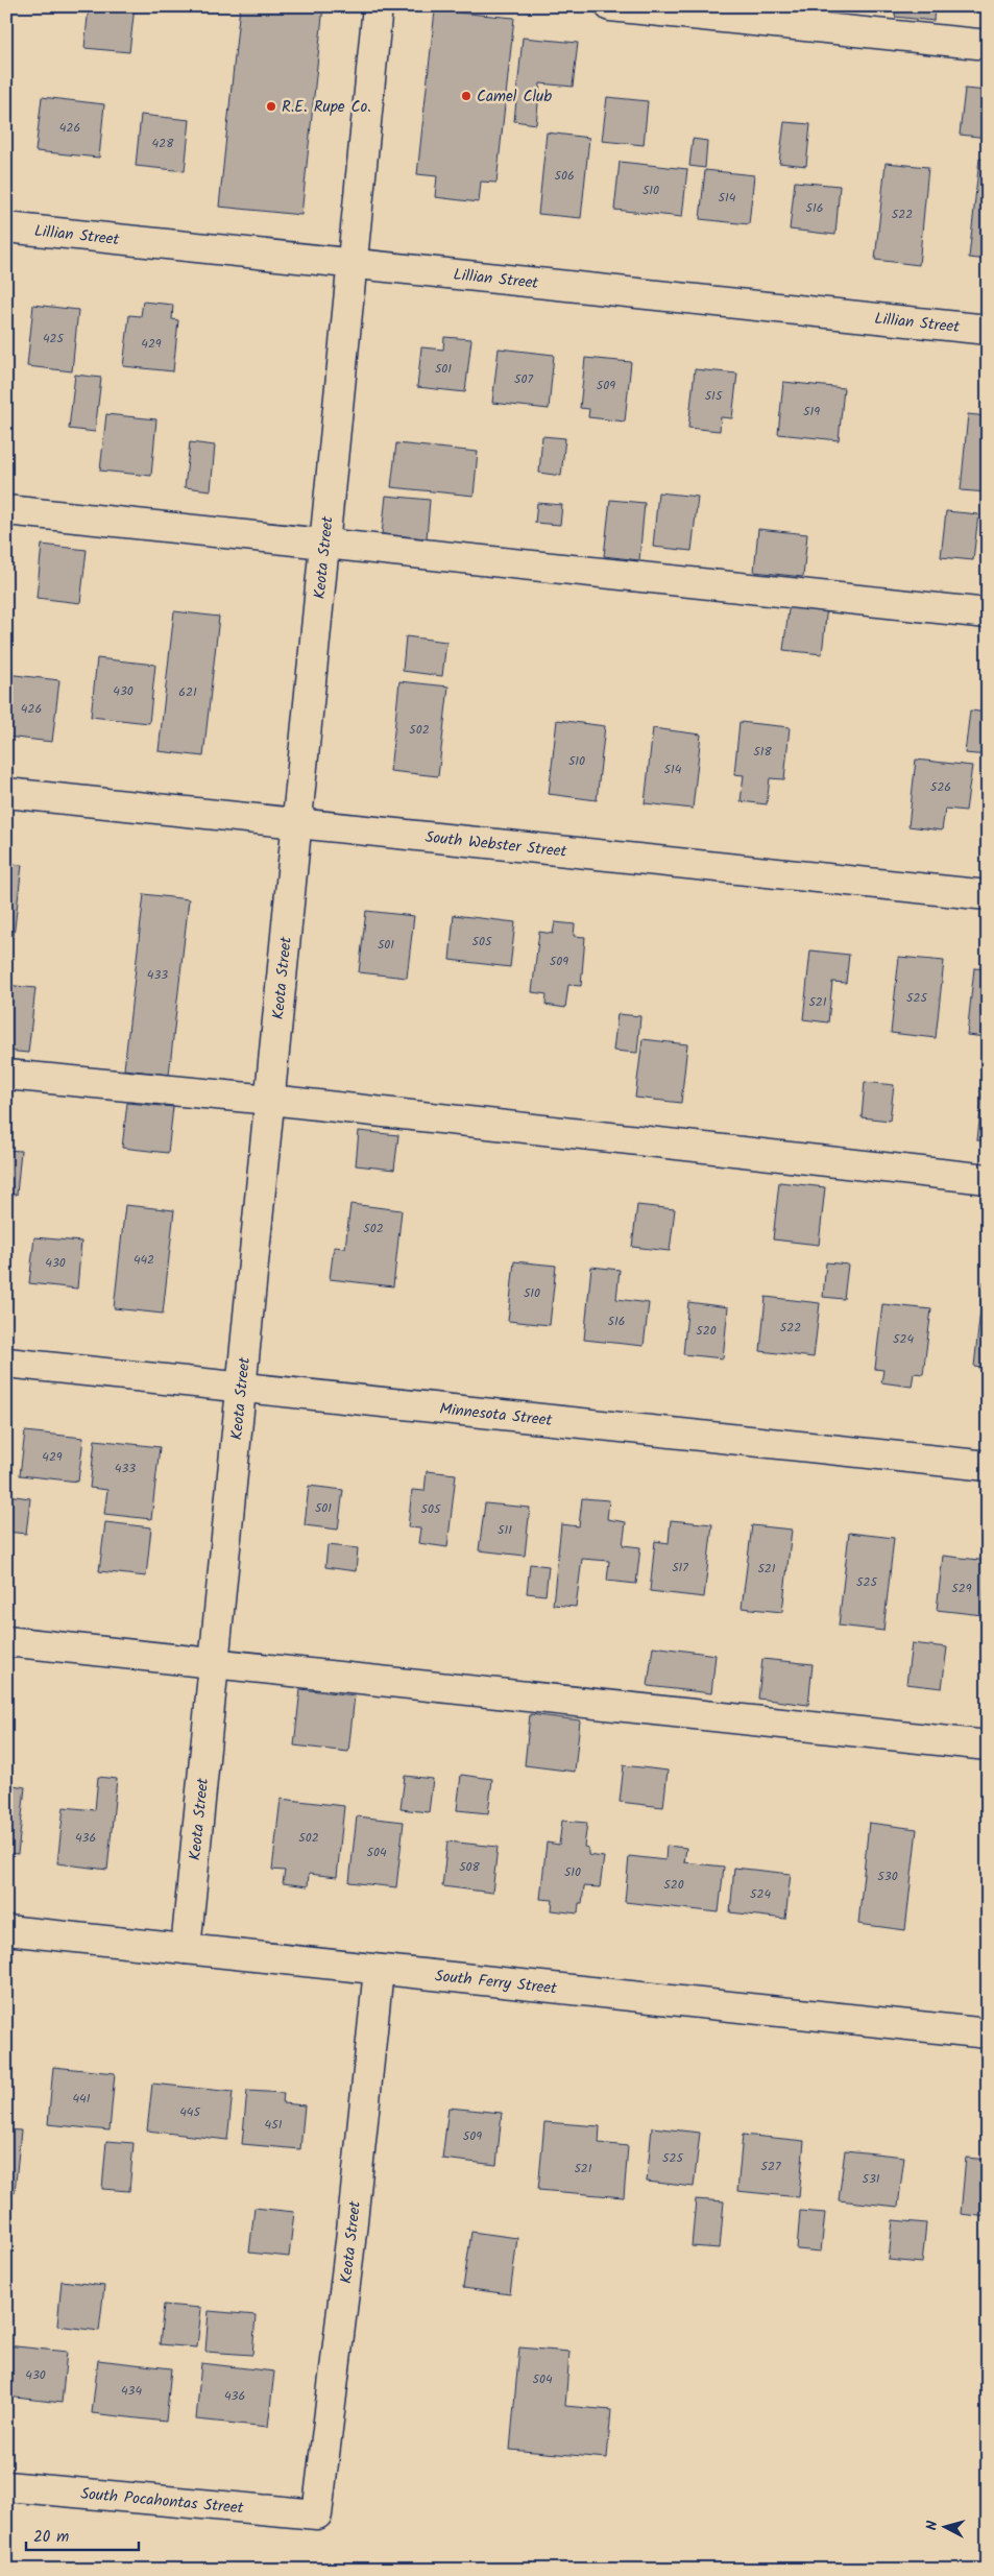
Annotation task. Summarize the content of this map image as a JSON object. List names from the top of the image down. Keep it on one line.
{"streets":{"street":["Lillian Street","Keota Street","South Webster Street","Minnesota Street","South Ferry Street","South Pocahontas Street"]},"crossings":[["Lillian Street","Keota Street"],["Keota Street","South Webster Street"],["Keota Street","Minnesota Street"],["Keota Street","South Ferry Street"],["Keota Street","South Pocahontas Street"]],"places":["Camel Club","R.E. Rupe Co."],"house_numbers":["426","428","506","510","514","516","522","425","429","501","507","509","515","519","430","621","426","502","518","510","514","526","505","501","509","433","525","521","502","442","430","510","516","522","520","524","429","433","501","505","511","517","521","525","529","436","502","504","508","510","530","520","524","441","445","451","509","525","527","521","531","430","504","434","436"],"scale_bar":"20 m","north":"left"}
